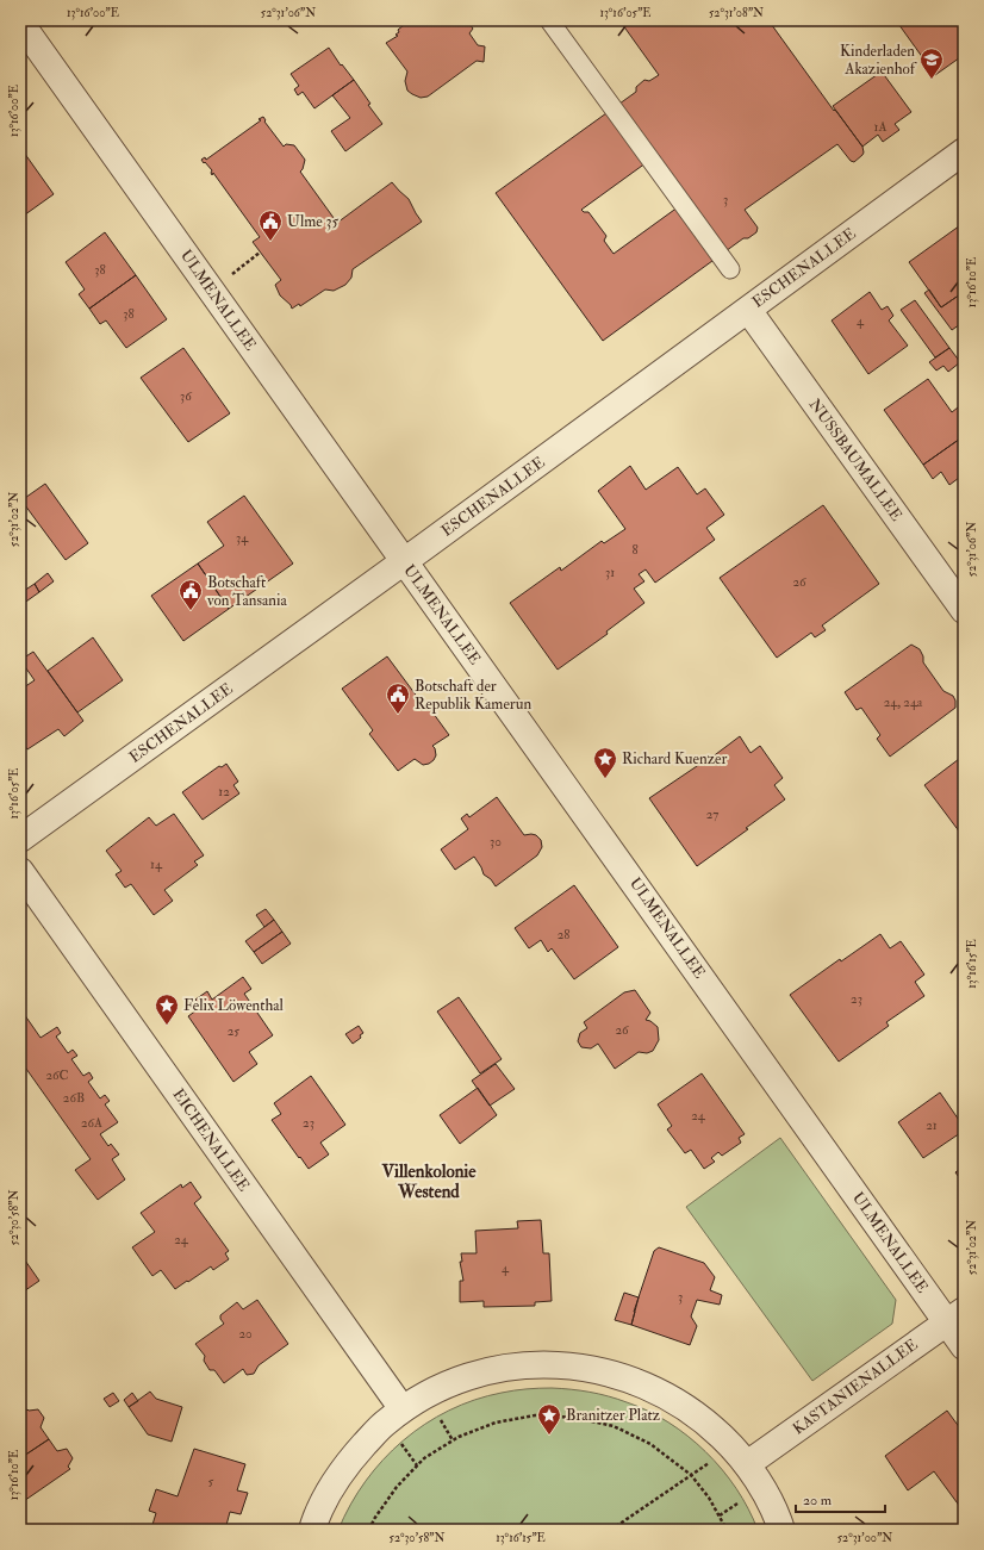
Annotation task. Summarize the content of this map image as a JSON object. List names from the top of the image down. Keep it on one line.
{"streets":{"street":["ESCHENALLEE","ULMENALLEE","NUSSBAUMALLEE","EICHENALLEE","KASTANIENALLEE"]},"crossings":[["ESCHENALLEE","ULMENALLEE"],["ESCHENALLEE","NUSSBAUMALLEE"],["ULMENALLEE","KASTANIENALLEE"]],"districts":["Villenkolonie Westend"],"places":{"school or university":["Kinderladen Akazienhof"],"public building":["Ulme 35","Botschaft von Tansania","Botschaft der Republik Kamerun"],"place":["Richard Kuenzer","Felix Löwenthal","Branitzer Platz"]},"house_numbers":["1A","3","38","38","4","36","34","8","31","26","24, 24a","12","27","30","14","28","23","26","25","26C","26B","24","26A","23","21","24","4","3","20","5"],"scale_bar":"20 m","coordinates":["13°16'00\"E","52°31'06\"N","13°16'05\"E","52°31'08\"N","13°16'10\"E","52°31'02\"N","13°16'15\"E","52°30'58\"N","52°31'00\"N"]}
